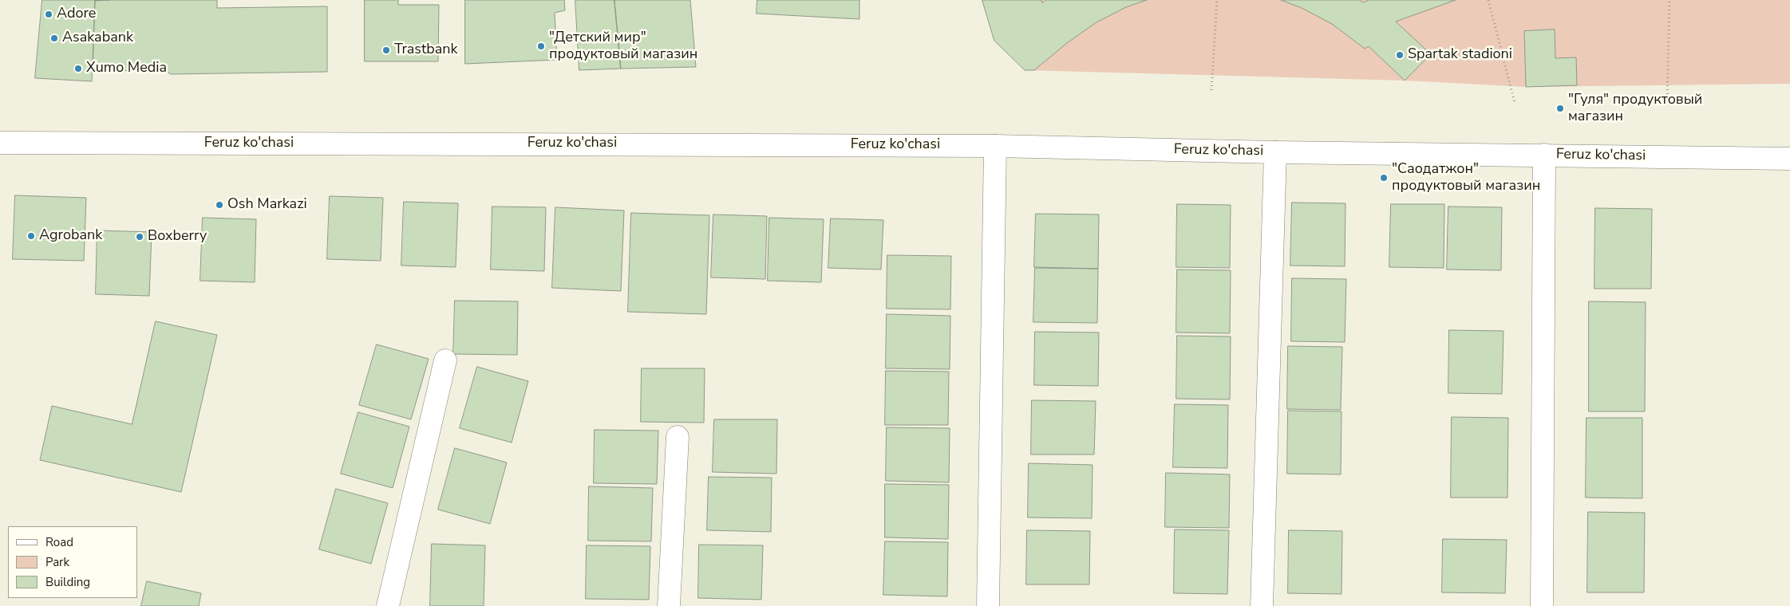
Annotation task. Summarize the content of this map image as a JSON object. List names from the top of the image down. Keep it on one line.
{"streets":{"street":["Feruz ko'chasi"]},"places":["Adore","Asakabank","\"Детский мир\" продуктовый магазин","Trastbank","Spartak stadioni","Xumo Media","\"Гуля\" продуктовый магазин","\"Саодатжон\" продуктовый магазин","Osh Markazi","Agrobank","Boxberry"],"legend":["Road","Park","Building"]}
